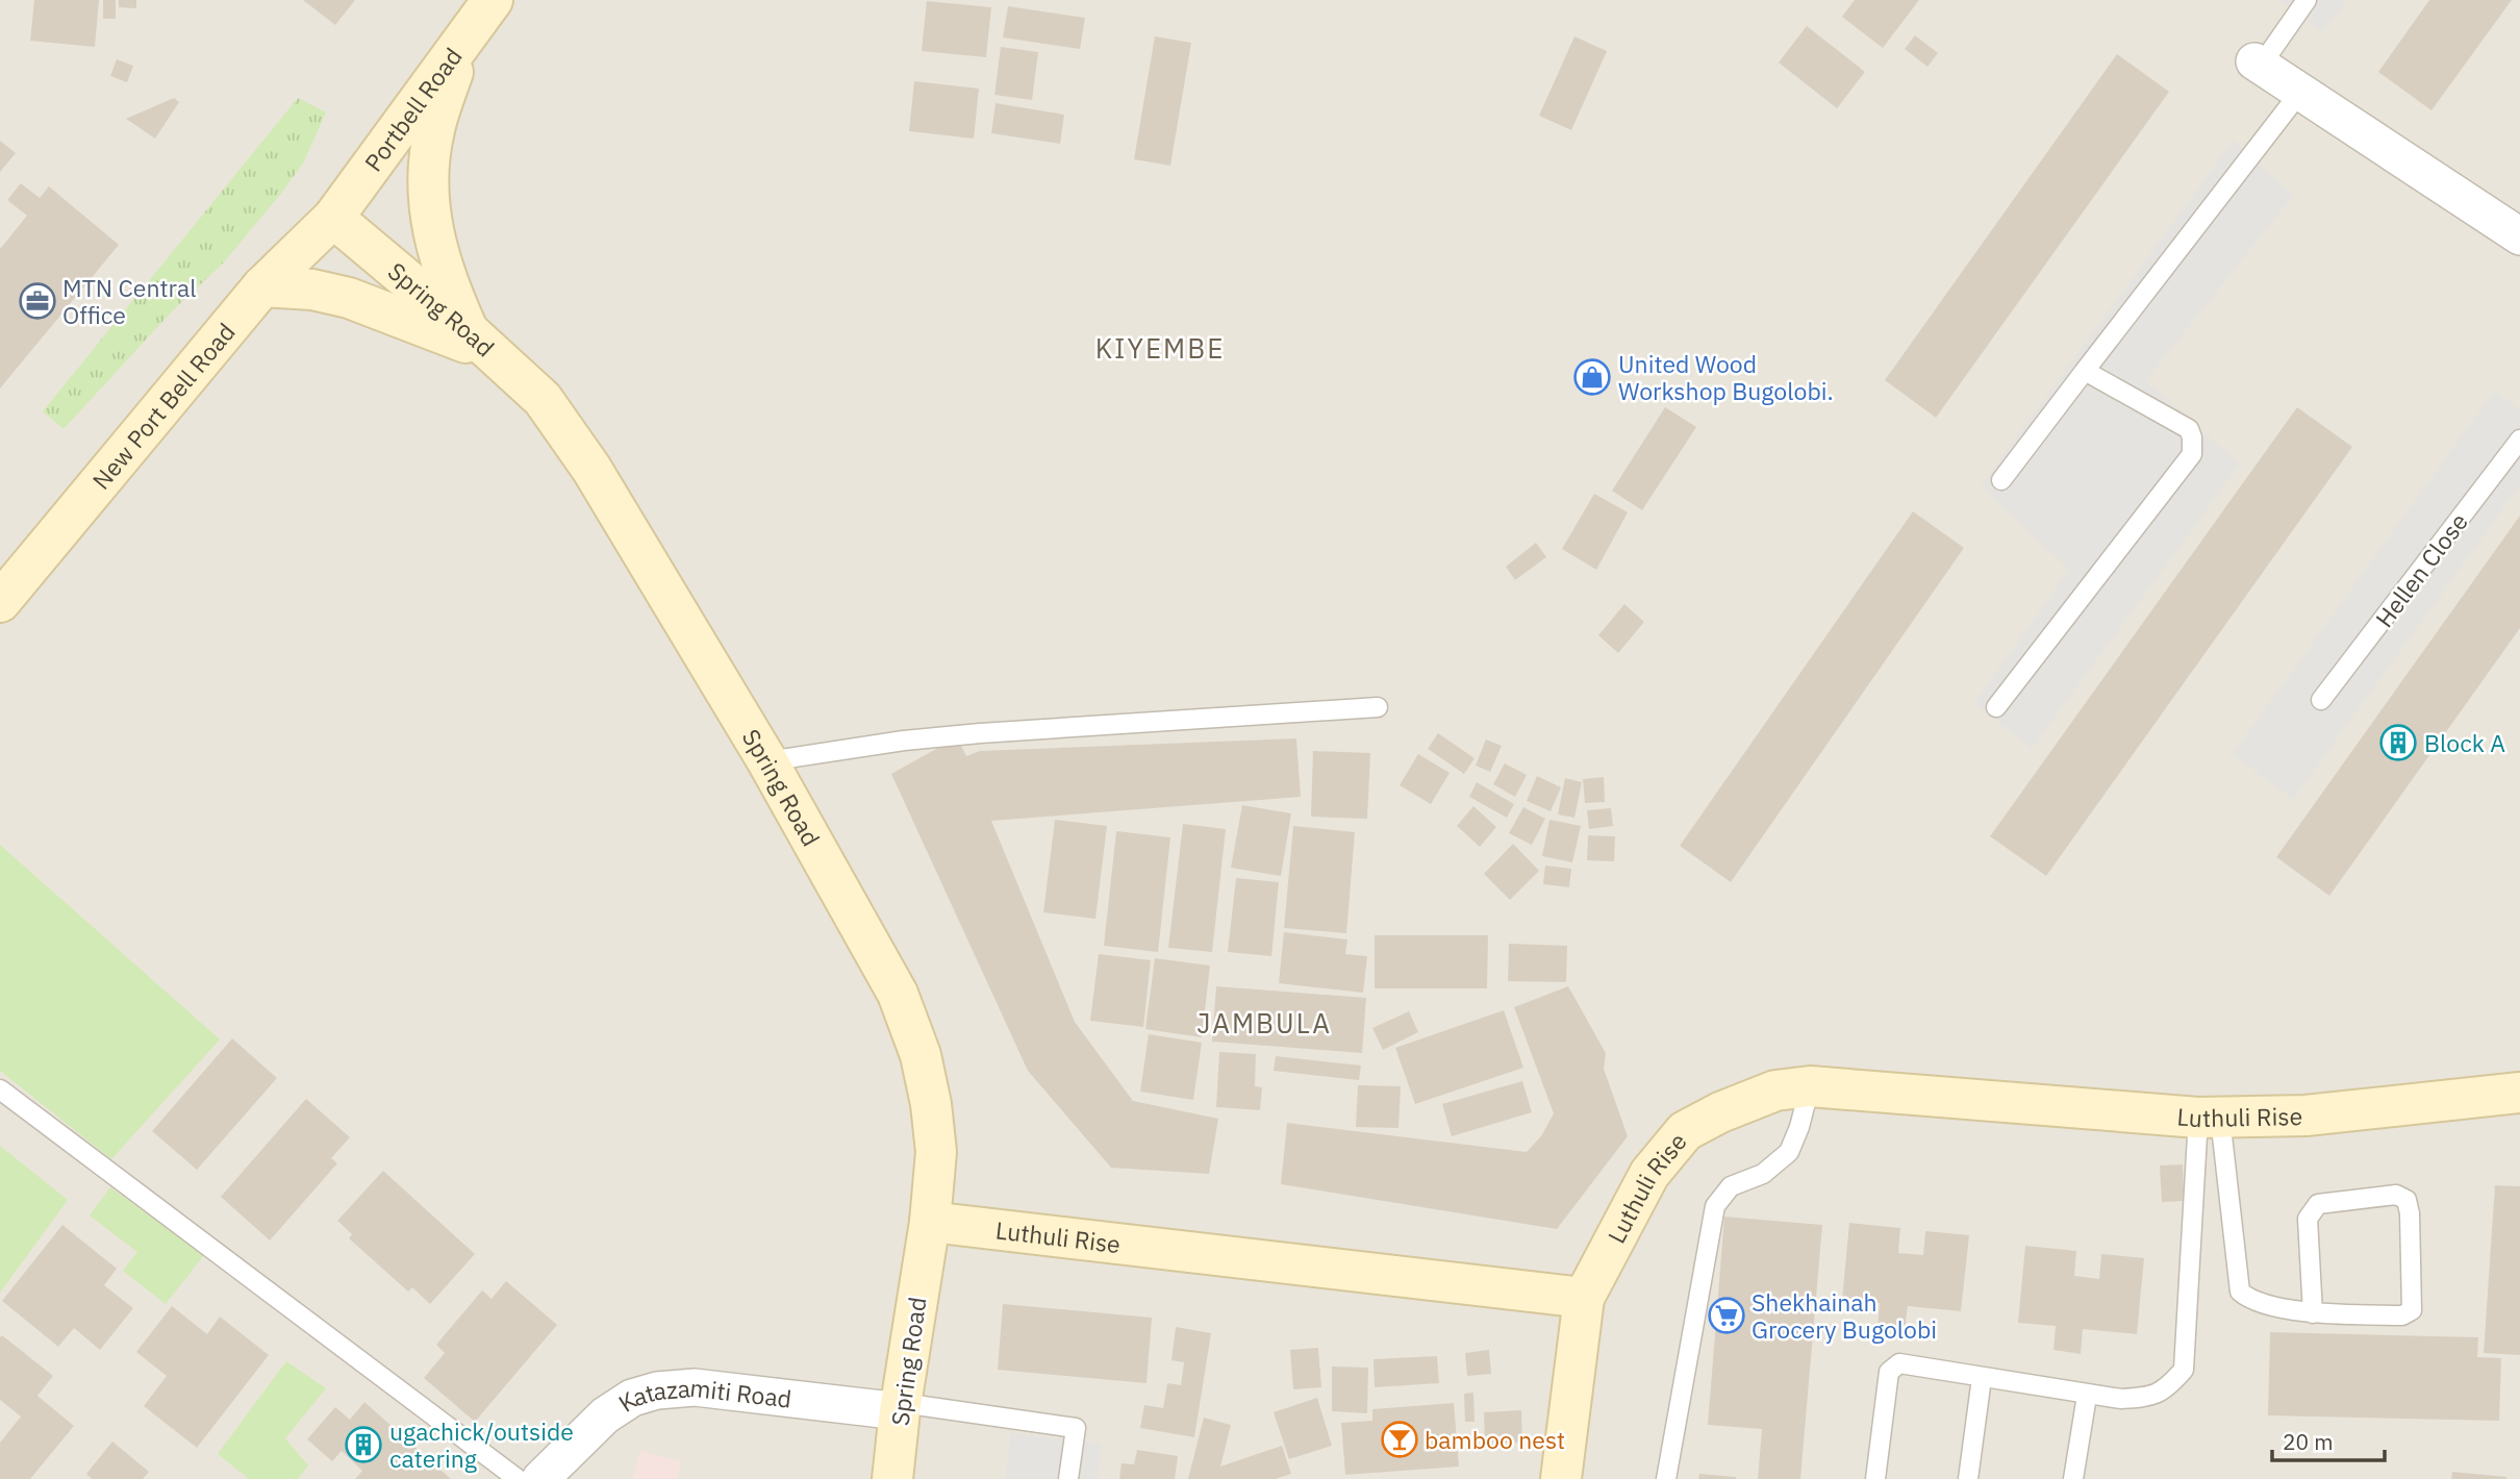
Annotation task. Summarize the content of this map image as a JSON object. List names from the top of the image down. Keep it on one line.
{"streets":{"main road":["Portbell Road","Spring Road","New Port Bell Road","Luthuli Rise"],"street":["Katazamiti Road"],"lane":["Hellen Close"]},"crossings":[["Portbell Road","Spring Road"],["Portbell Road","New Port Bell Road"],["Spring Road","New Port Bell Road"],["Spring Road","Luthuli Rise"],["Spring Road","Katazamiti Road"]],"districts":["KIYEMBE","JAMBULA"],"places":{"office":["MTN Central Office"],"shop":["United Wood Workshop Bugolobi."],"building":["Block A","ugachick/outside catering"],"supermarket":["Shekhainah Grocery Bugolobi"],"bar":["bamboo nest"]},"scale_bar":"20 m"}
